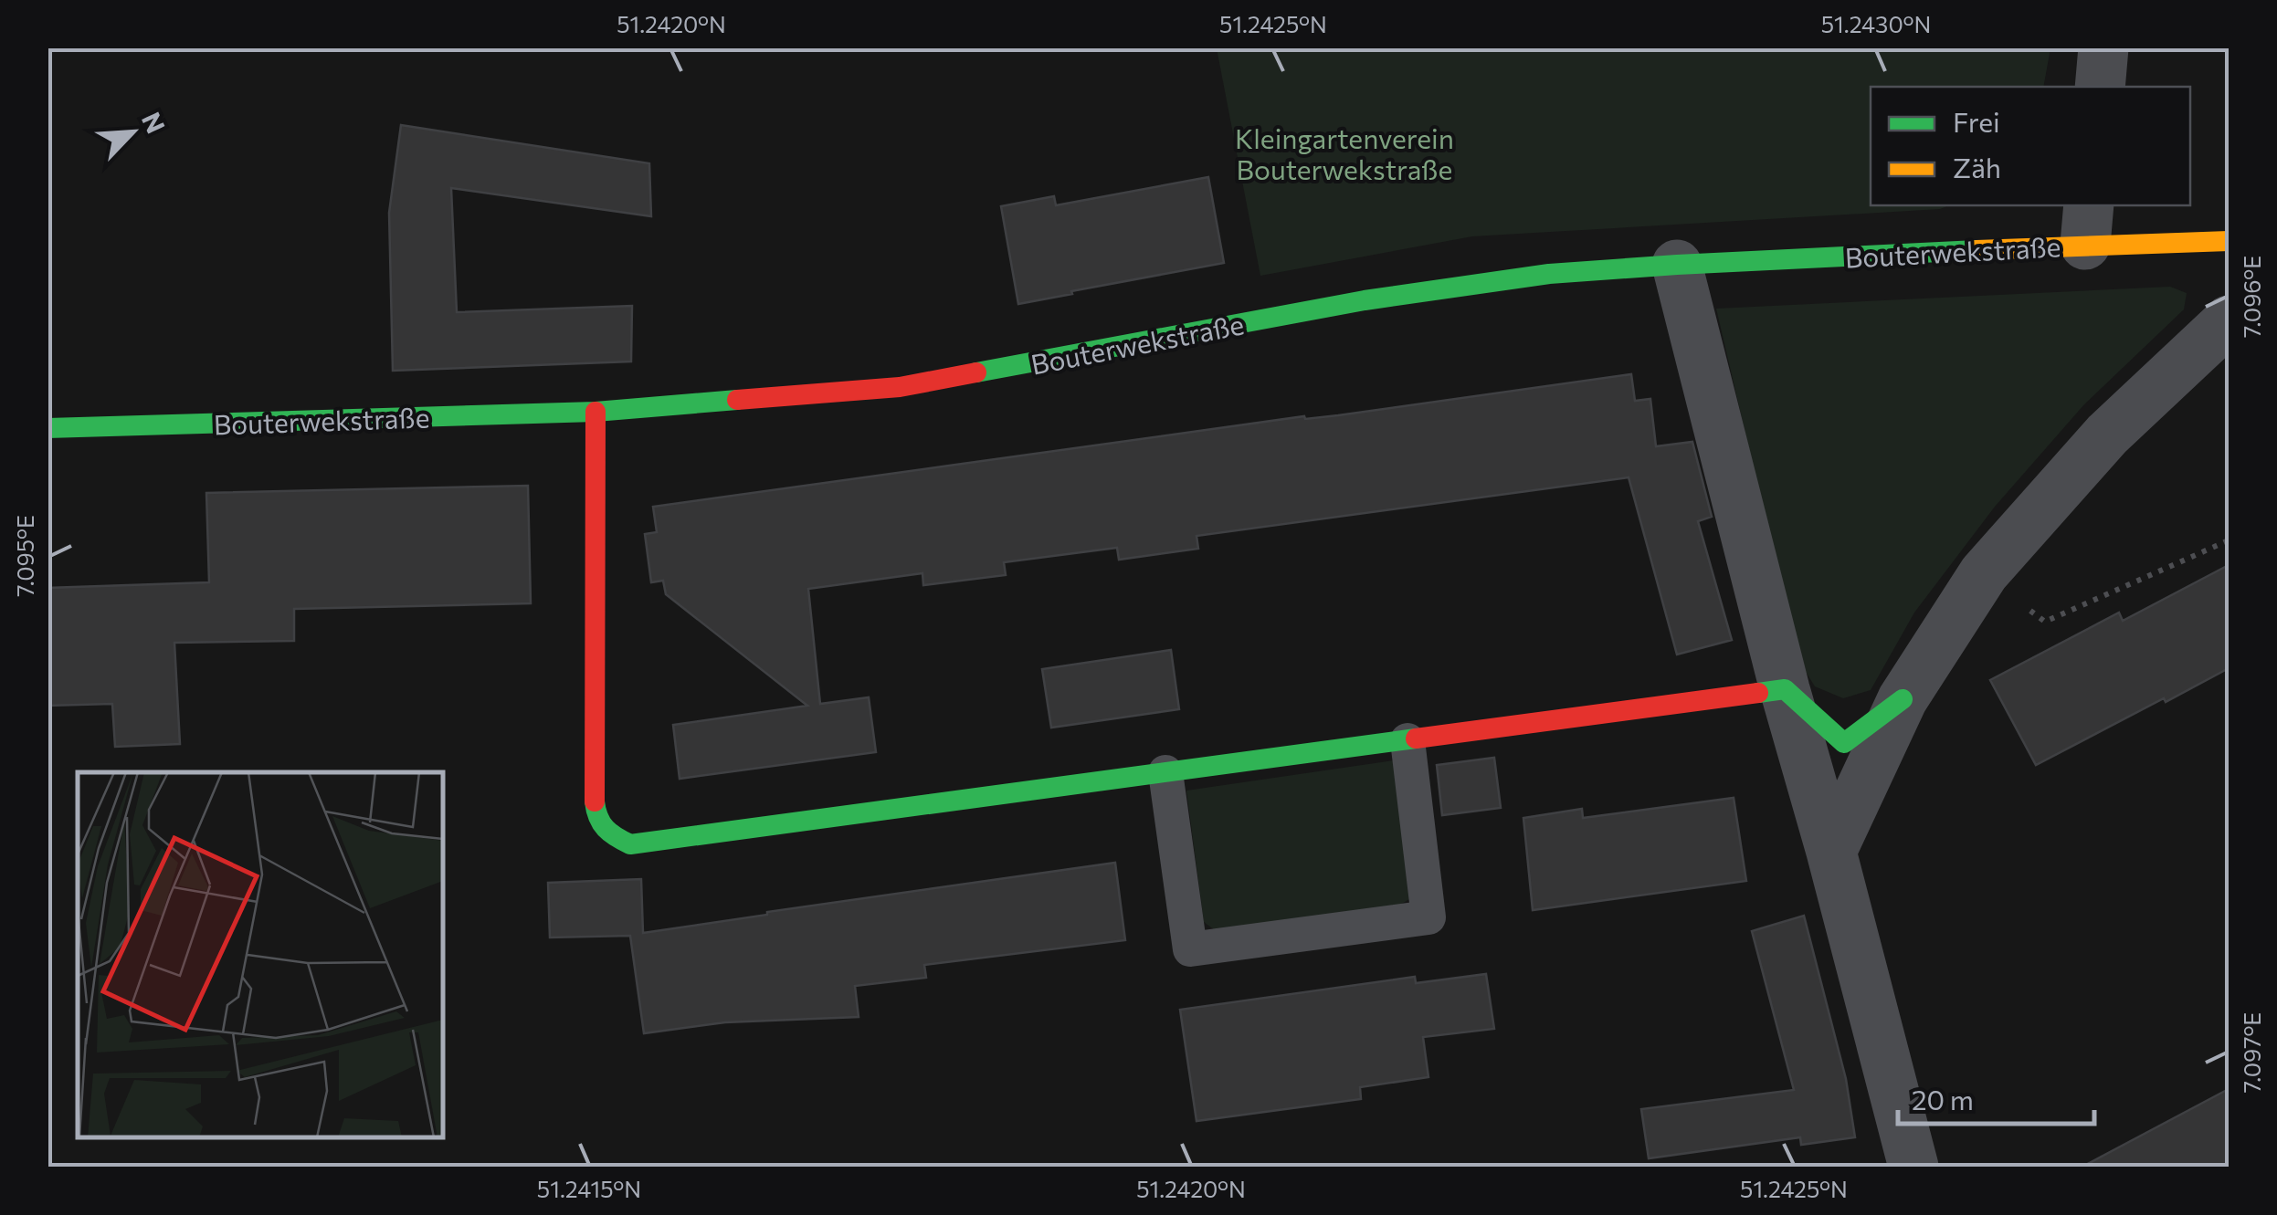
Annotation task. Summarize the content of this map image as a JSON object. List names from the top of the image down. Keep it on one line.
{"streets":{"street":["Bouterwekstraße"]},"parks":["Kleingartenverein Bouterwekstraße"],"legend":["Frei","Zäh"],"scale_bar":"20 m","north":"top right","coordinates":["51.2420°N","51.2425°N","51.2430°N","7.096°E","7.095°E","7.097°E","51.2415°N"]}
